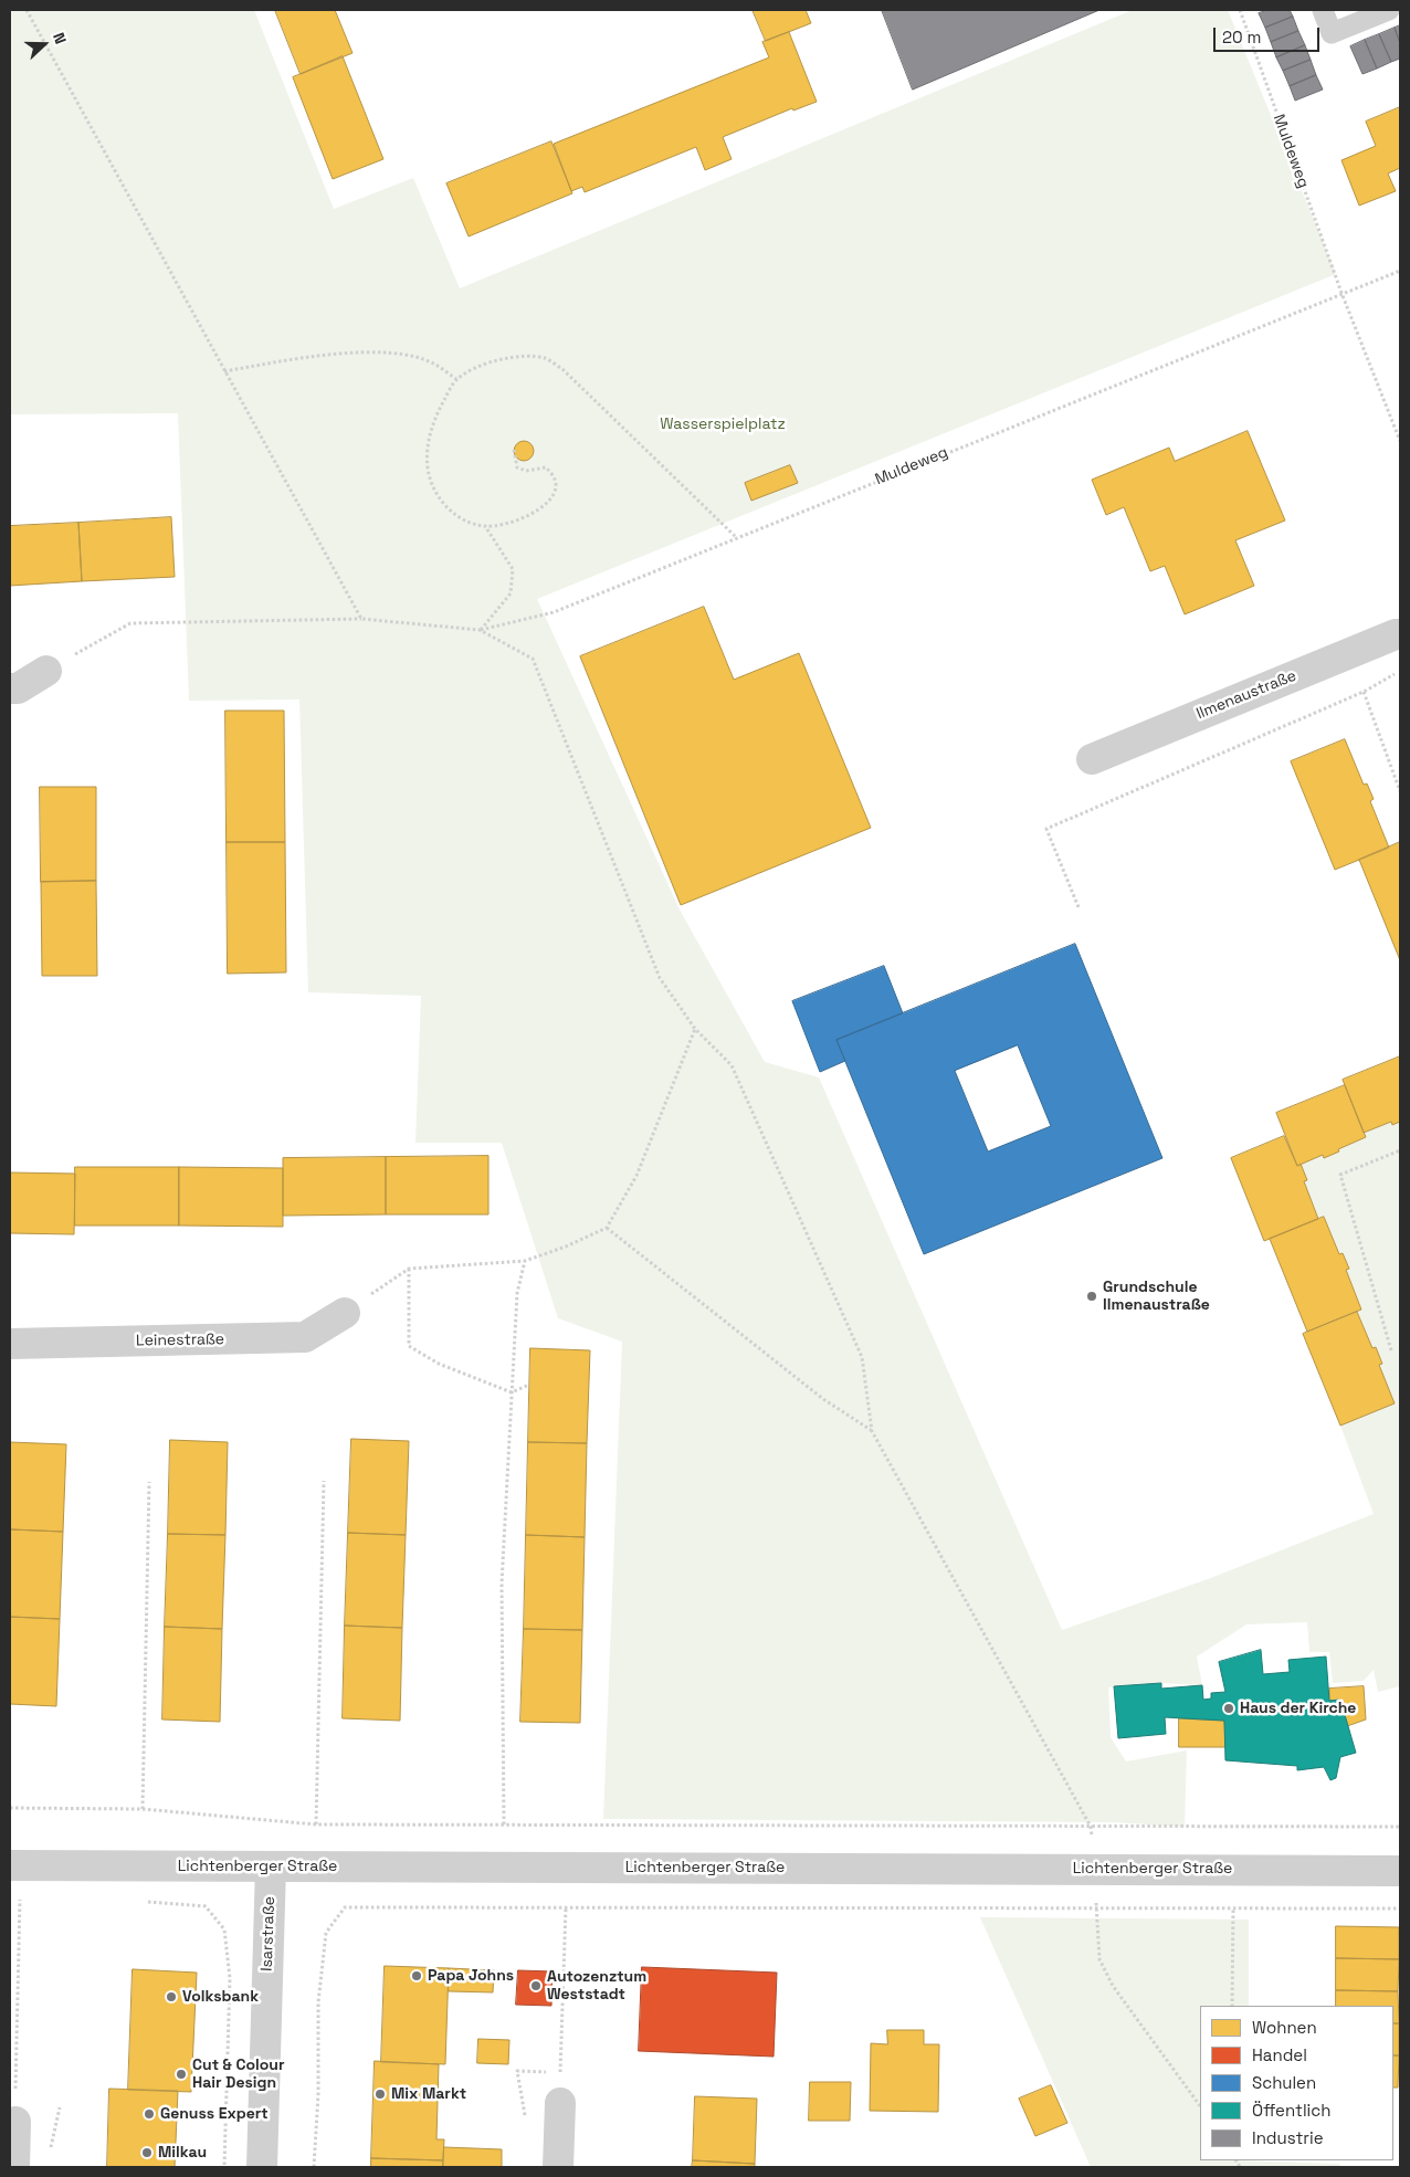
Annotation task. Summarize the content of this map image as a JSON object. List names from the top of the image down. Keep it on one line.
{"streets":{"street":["Ilmenaustraße","Leinestraße","Lichtenberger Straße","Isarstraße"],"path":["Muldeweg"]},"crossings":[["Lichtenberger Straße","Isarstraße"]],"parks":["Wasserspielplatz"],"places":["Grundschule Ilmenaustraße","Haus der Kirche","Papa Johns","Autozenztum Weststadt","Volksbank","Cut & Colour Hair Design","Mix Markt","Genuss Expert","Milkau"],"legend":["Wohnen","Handel","Schulen","Öffentlich","Industrie"],"scale_bar":"20 m","north":"right"}
